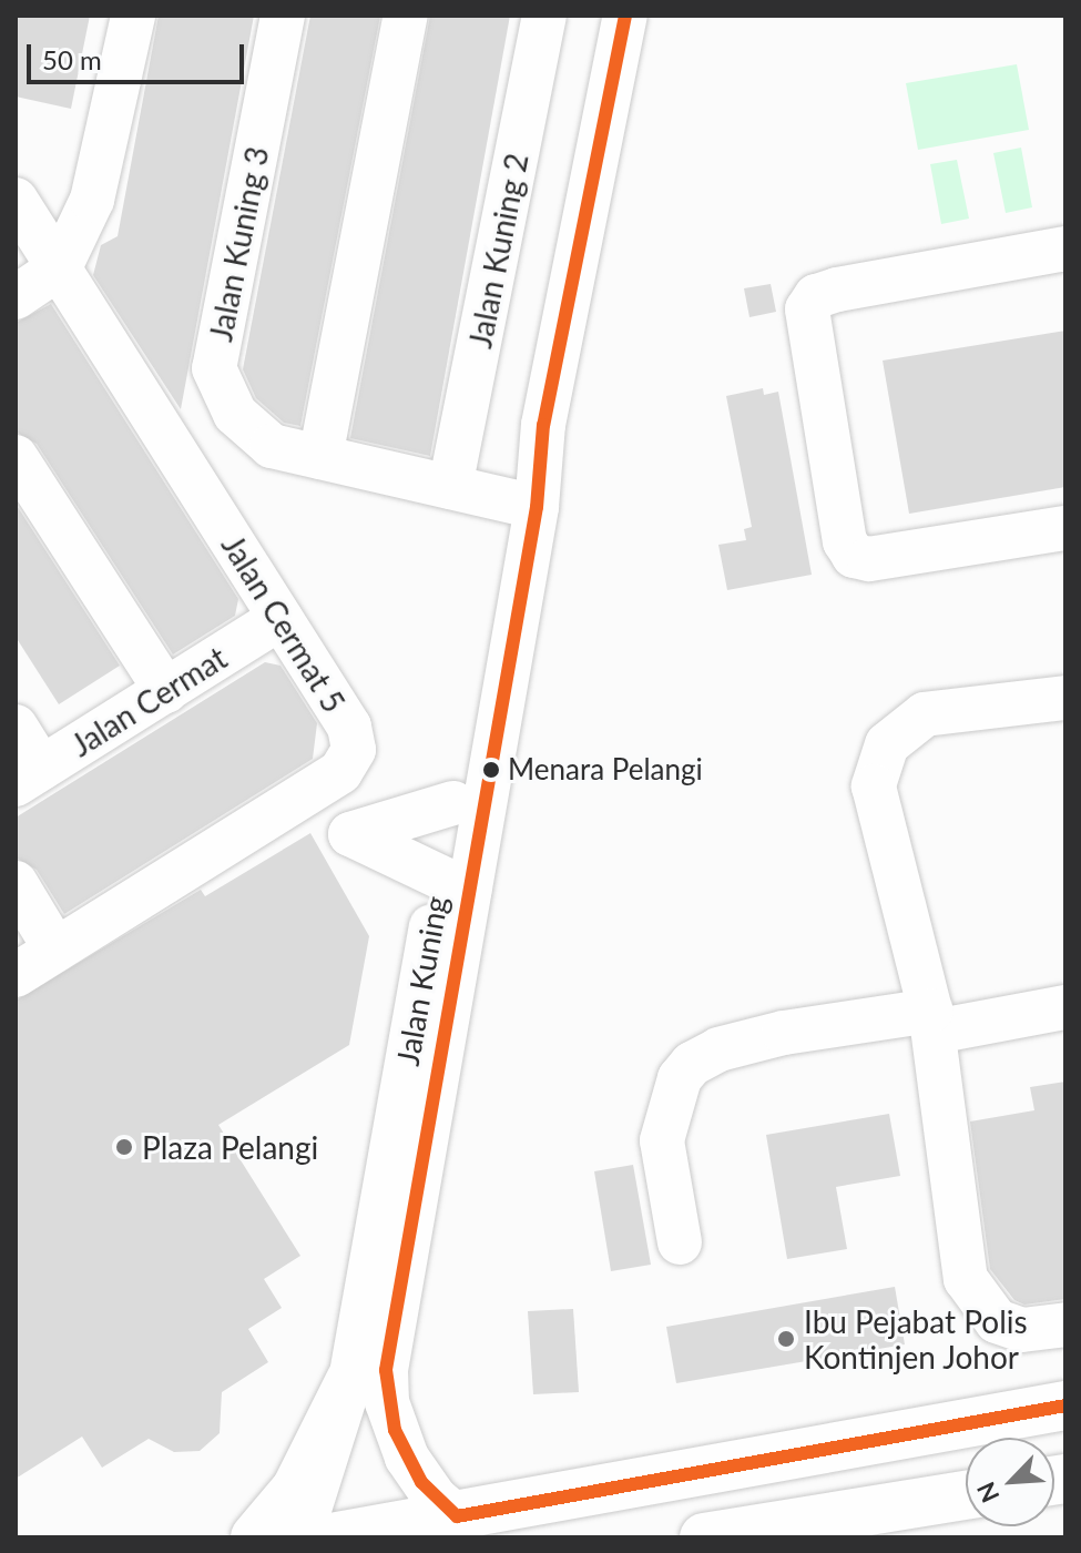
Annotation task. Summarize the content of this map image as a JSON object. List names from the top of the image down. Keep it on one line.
{"streets":{"street":["Jalan Kuning 3","Jalan Kuning 2","Jalan Cermat 5","Jalan Cermat","Jalan Kuning"]},"crossings":[["Jalan Kuning 3","Jalan Kuning 2"],["Jalan Kuning 3","Jalan Kuning"],["Jalan Cermat 5","Jalan Cermat"]],"places":["Menara Pelangi","Plaza Pelangi","Ibu Pejabat Polis Kontinjen Johor"],"scale_bar":"50 m","north":"bottom left"}
